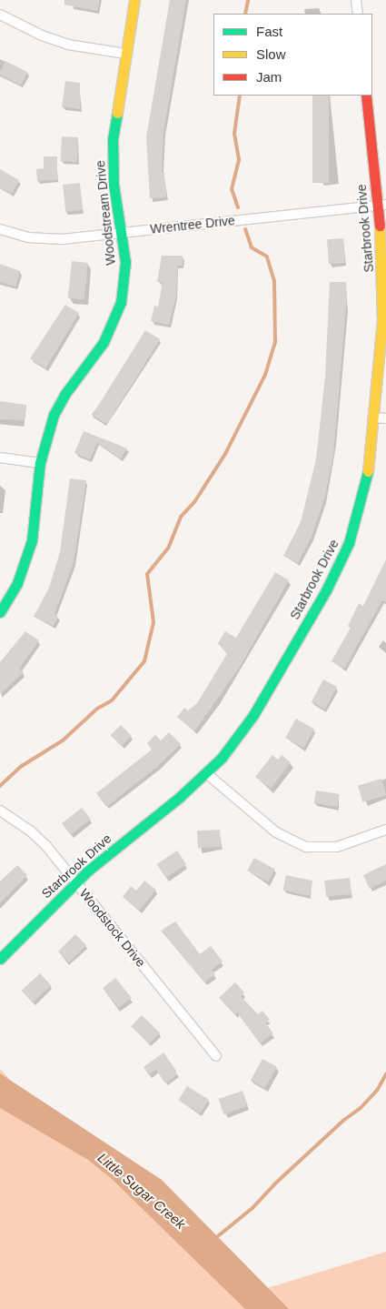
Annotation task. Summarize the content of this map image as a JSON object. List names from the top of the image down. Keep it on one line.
{"streets":{"street":["Woodstream Drive","Wrentree Drive","Starbrook Drive","Woodstock Drive"]},"crossings":[["Woodstream Drive","Wrentree Drive"],["Wrentree Drive","Starbrook Drive"],["Starbrook Drive","Woodstock Drive"]],"water":["Little Sugar Creek"],"legend":["Fast","Slow","Jam"]}
